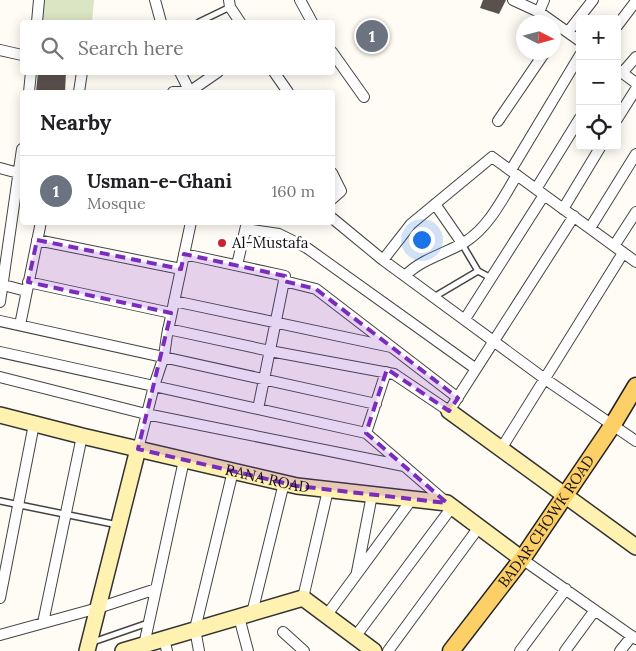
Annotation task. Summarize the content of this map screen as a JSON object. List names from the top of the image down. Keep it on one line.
{"streets":{"main road":["BADAR CHOWK ROAD"],"street":["RANA ROAD"]},"places":["Al-Mustafa"],"north":"right","page":{"map_buttons":["+","−"],"pins":"1","search":"Search here","heading":"Nearby","list":[{"mark":"1","name":"Usman-e-Ghani","note":"Mosque","value":"160 m"}]}}
